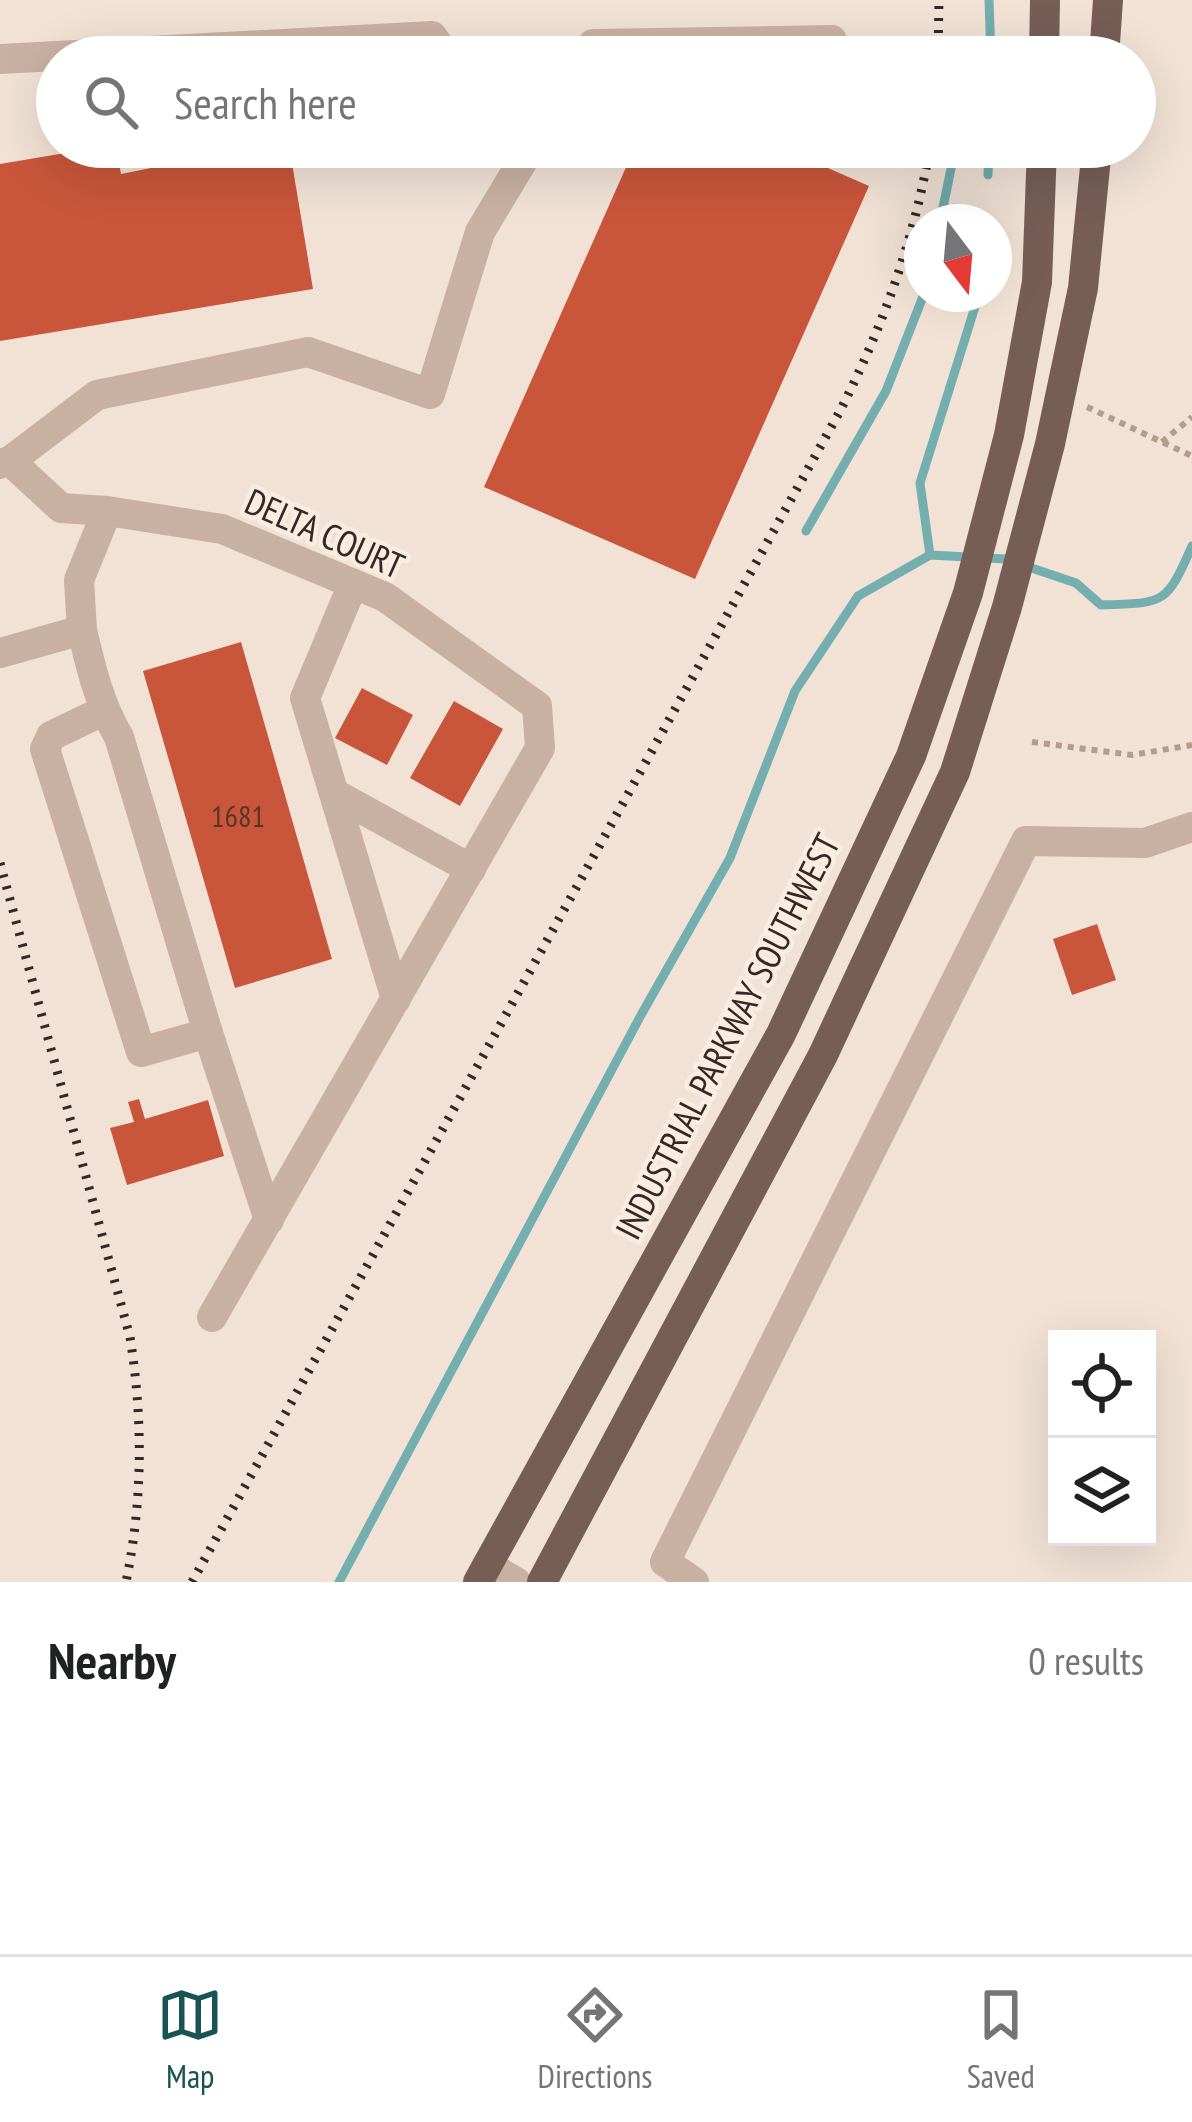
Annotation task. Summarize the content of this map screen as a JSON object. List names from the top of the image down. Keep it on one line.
{"streets":{"main road":["INDUSTRIAL PARKWAY SOUTHWEST"],"street":["DELTA COURT"]},"house_numbers":["1681"],"north":"bottom","page":{"search":"Search here","heading":["Nearby","0 results"],"nav":["Map","Directions","Saved"]}}
